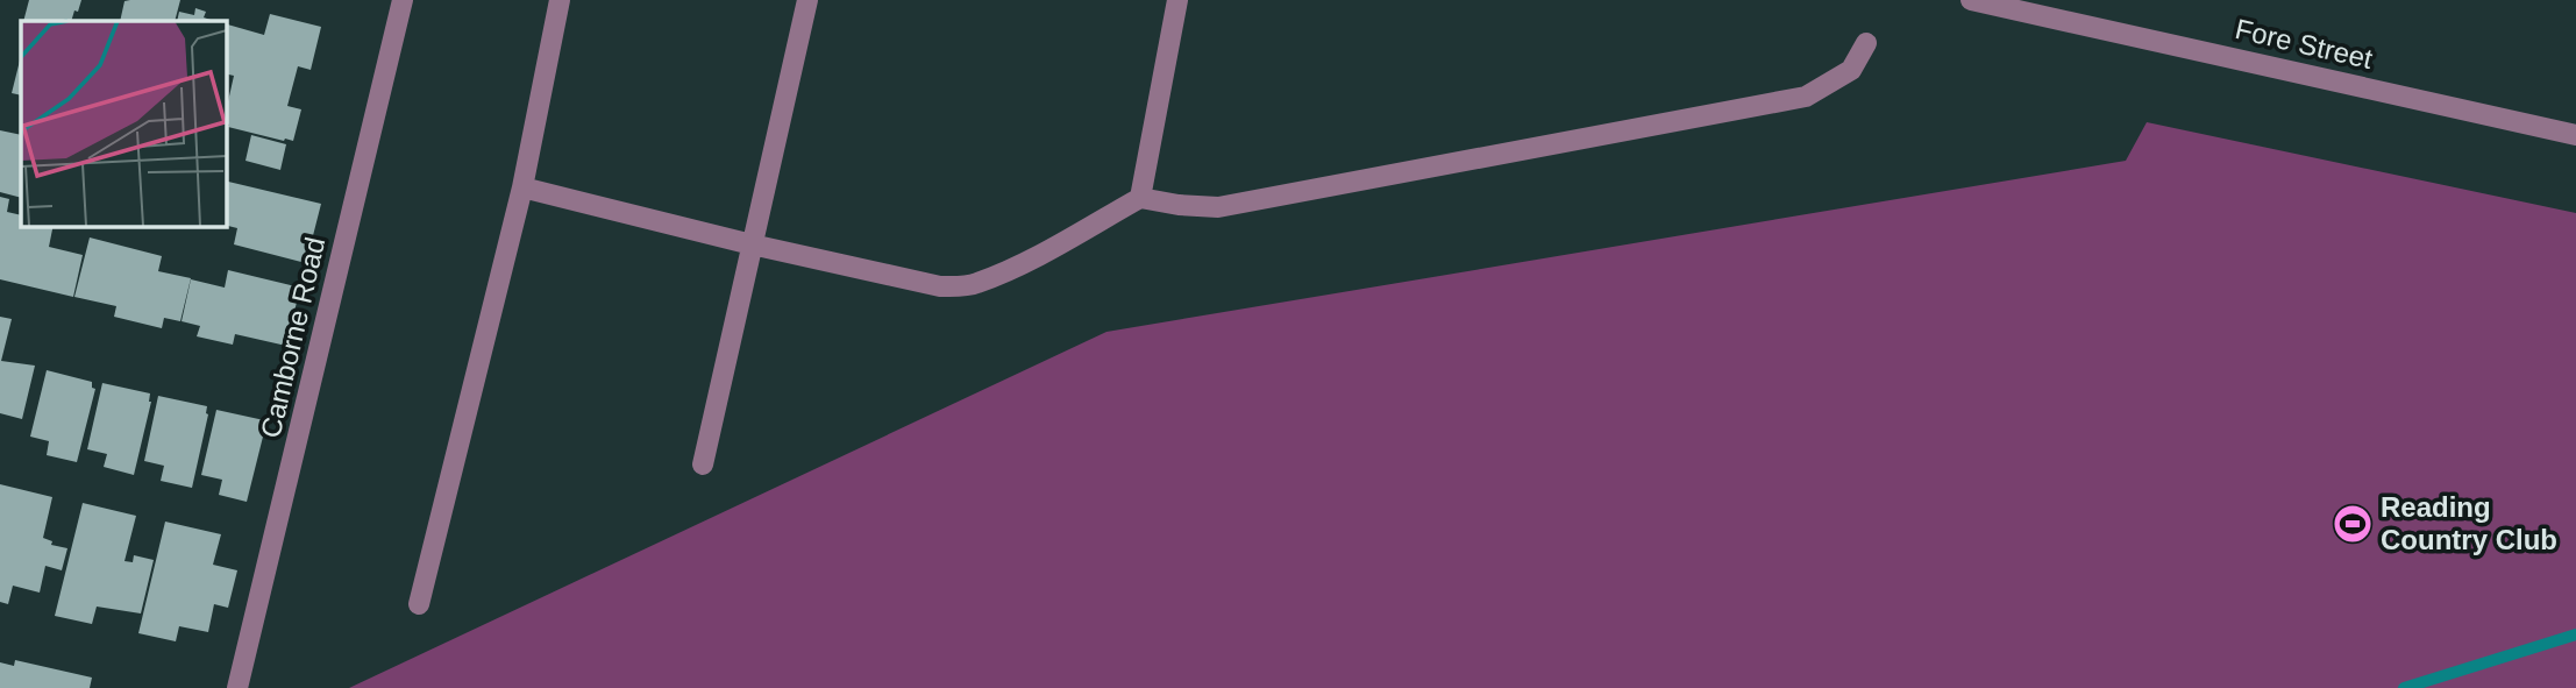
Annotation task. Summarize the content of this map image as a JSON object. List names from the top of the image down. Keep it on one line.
{"streets":{"street":["Fore Street","Camborne Road"]},"places":{"sports":["Reading Country Club"]}}
